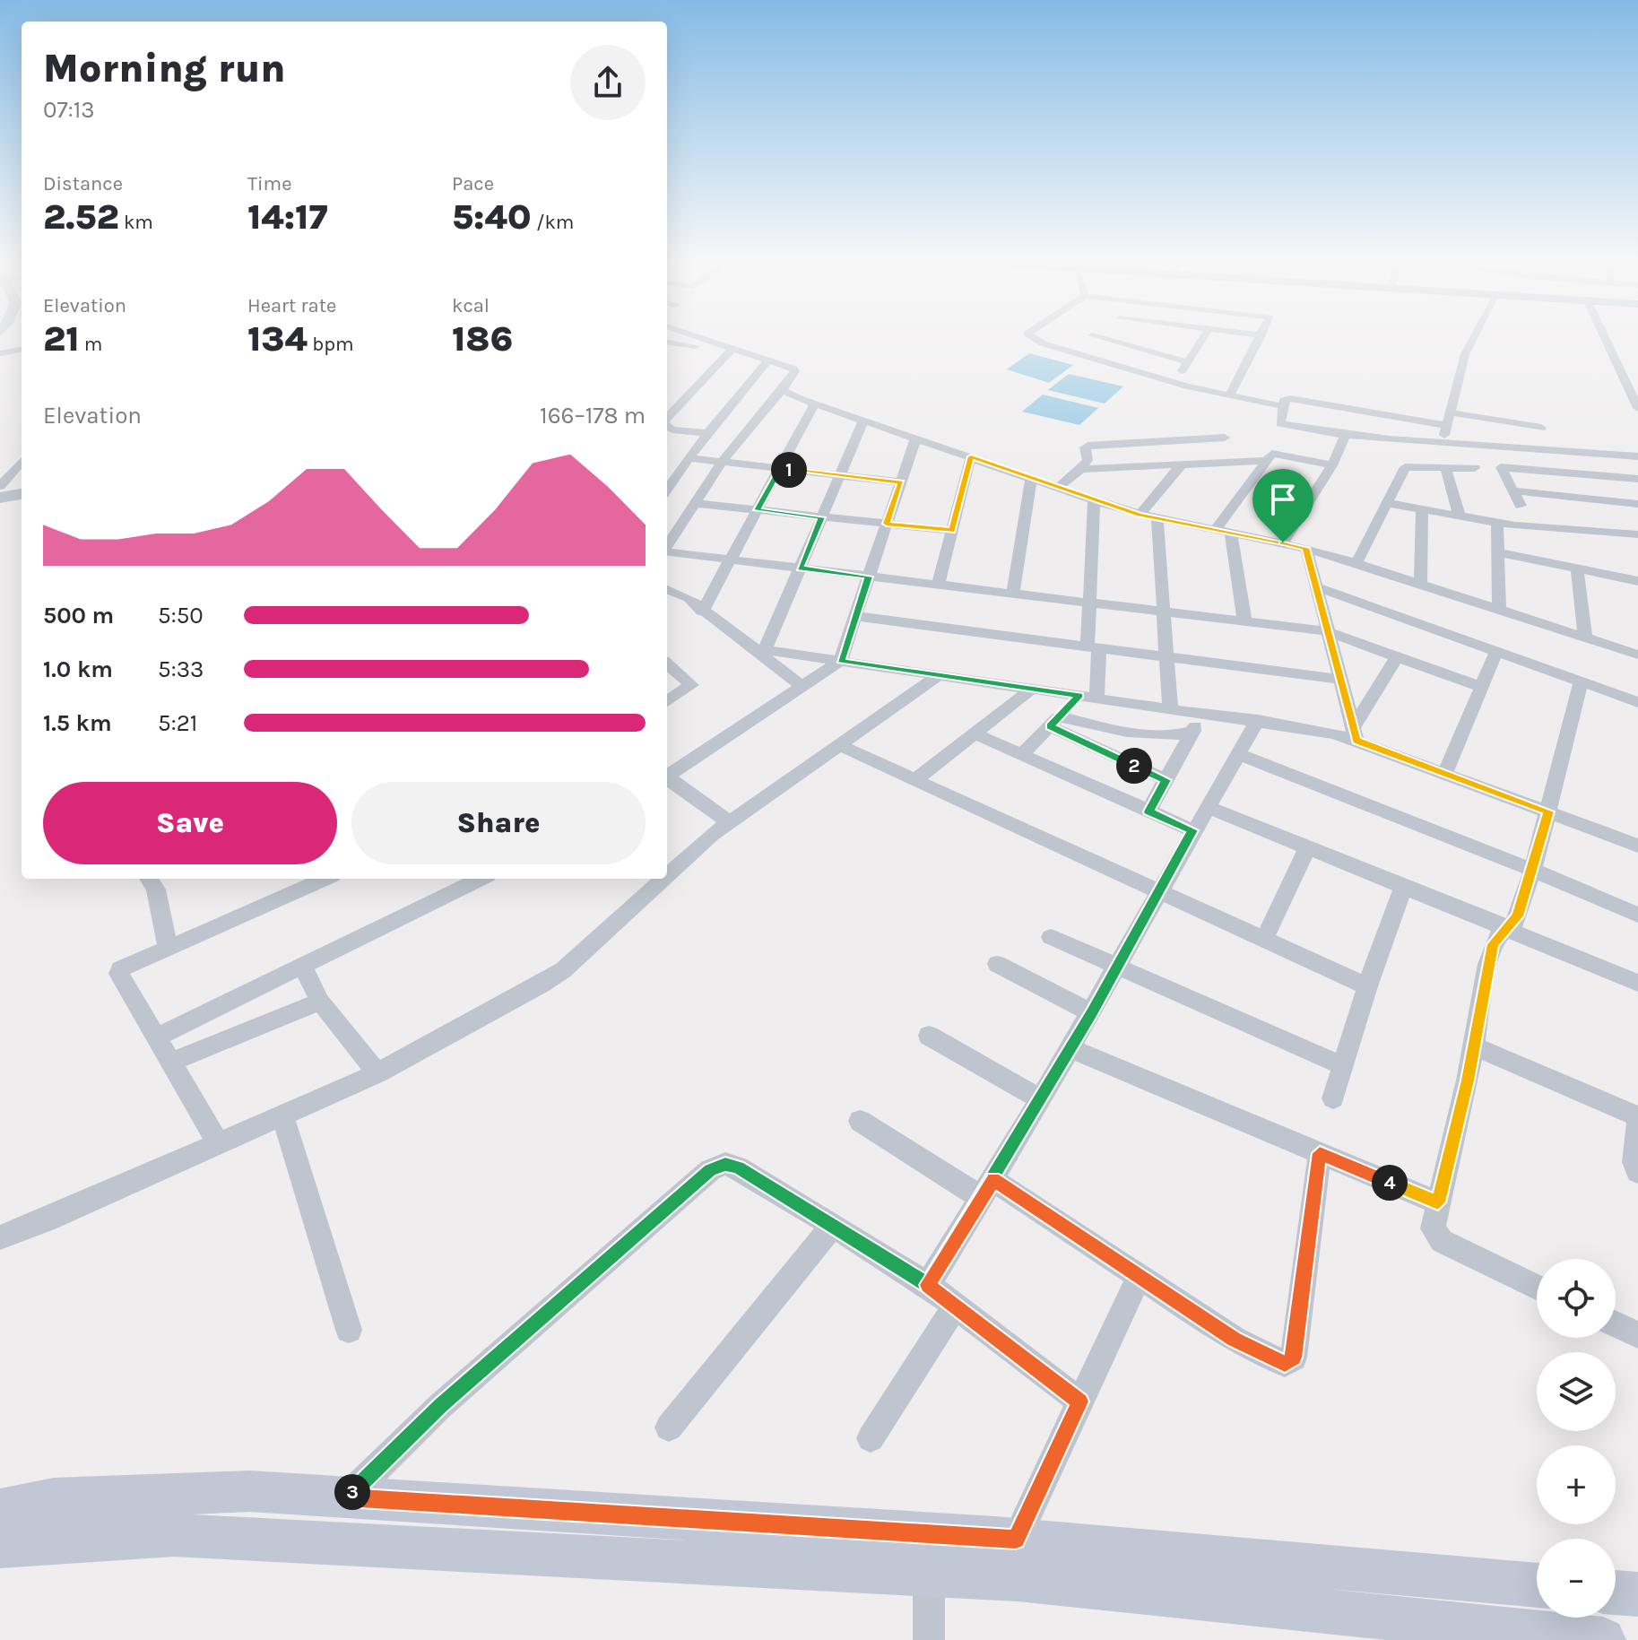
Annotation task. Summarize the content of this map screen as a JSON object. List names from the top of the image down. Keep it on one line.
{"page":{"heading":["Morning run","07:13"],"stats":[["Distance","2.52 km"],["Time","14:17"],["Pace","5:40 /km"],["Elevation","21 m"],["Heart rate","134 bpm"],["kcal","186"]],"chart":["Elevation","166–178 m"],"pins":["1","2","4","3"],"list":[{"name":"500 m","note":"5:50"},{"name":"1.0 km","note":"5:33"},{"name":"1.5 km","note":"5:21"}],"buttons":["Save","Share"],"map_buttons":["+","−"]}}
